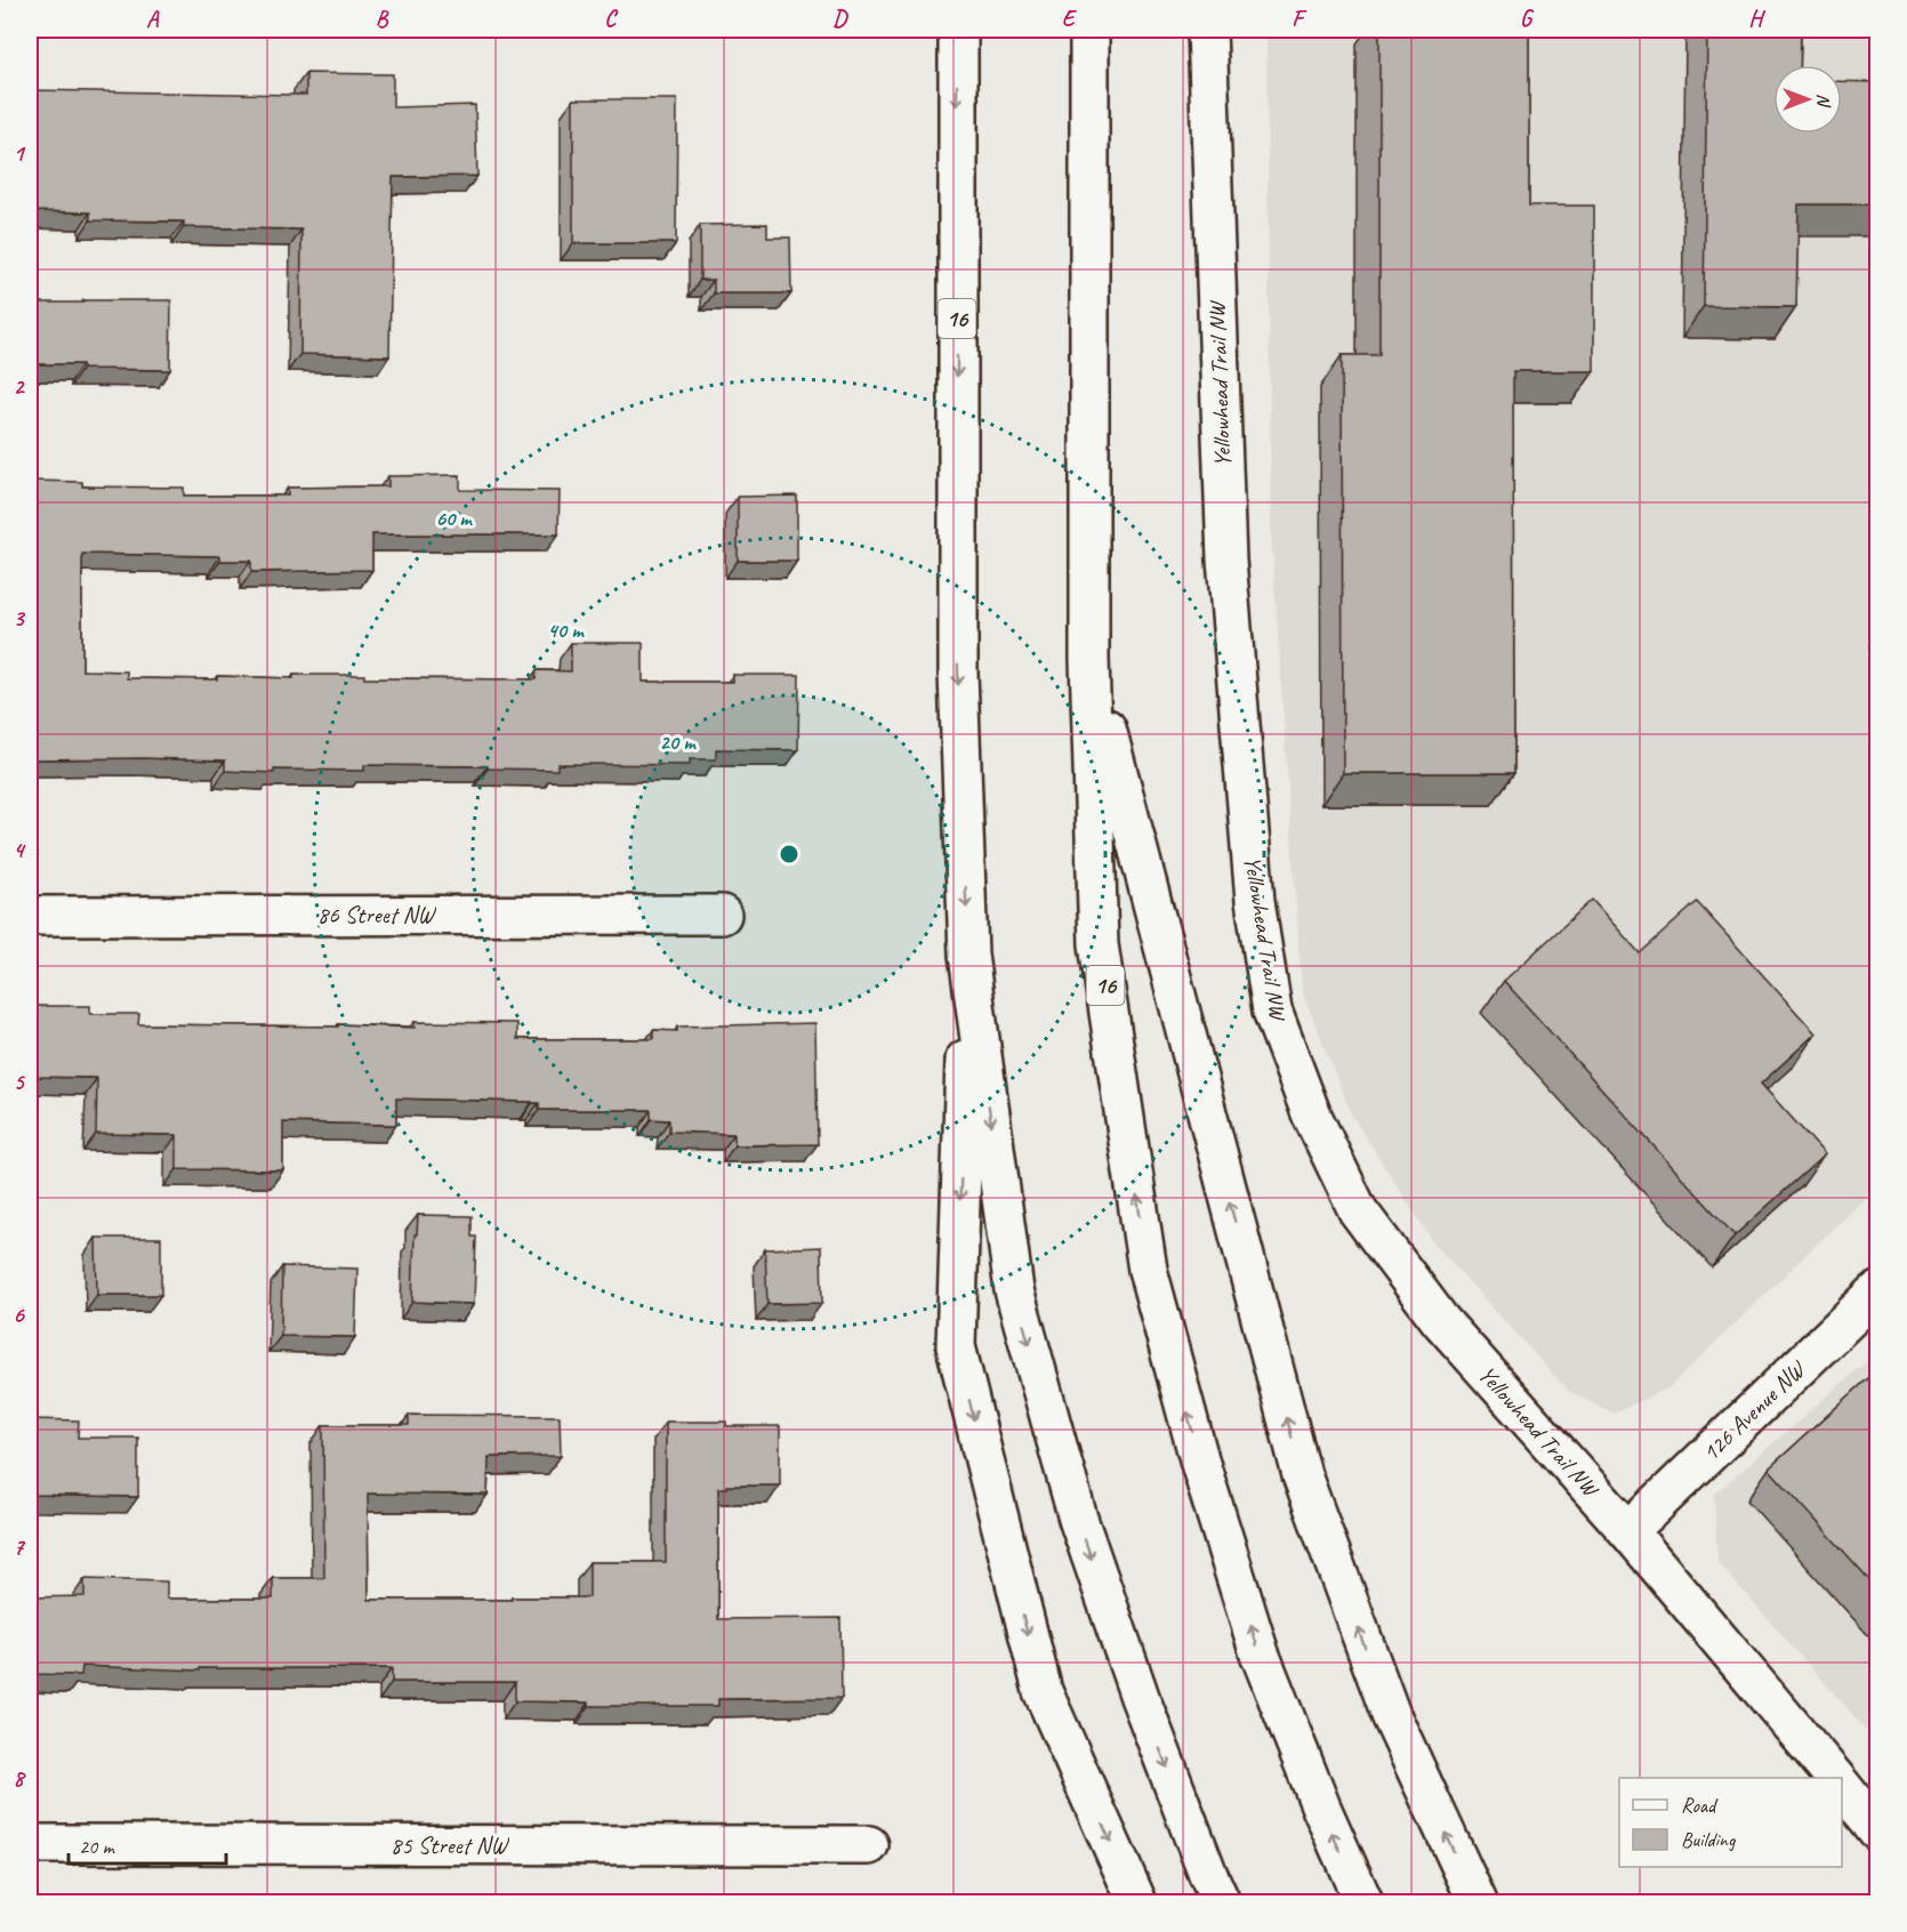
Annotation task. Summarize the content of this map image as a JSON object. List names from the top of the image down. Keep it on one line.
{"streets":{"main road":["16","Yellowhead Trail NW","86 Street NW","126 Avenue NW","85 Street NW"]},"crossings":[["Yellowhead Trail NW","126 Avenue NW"]],"legend":["Road","Building"],"scale_bar":"20 m","north":"right","grid":{"columns":["A","B","C","D","E","F","G","H"],"rows":["1","2","3","4","5","6","7","8"]},"rings":["60 m","40 m","20 m"]}
